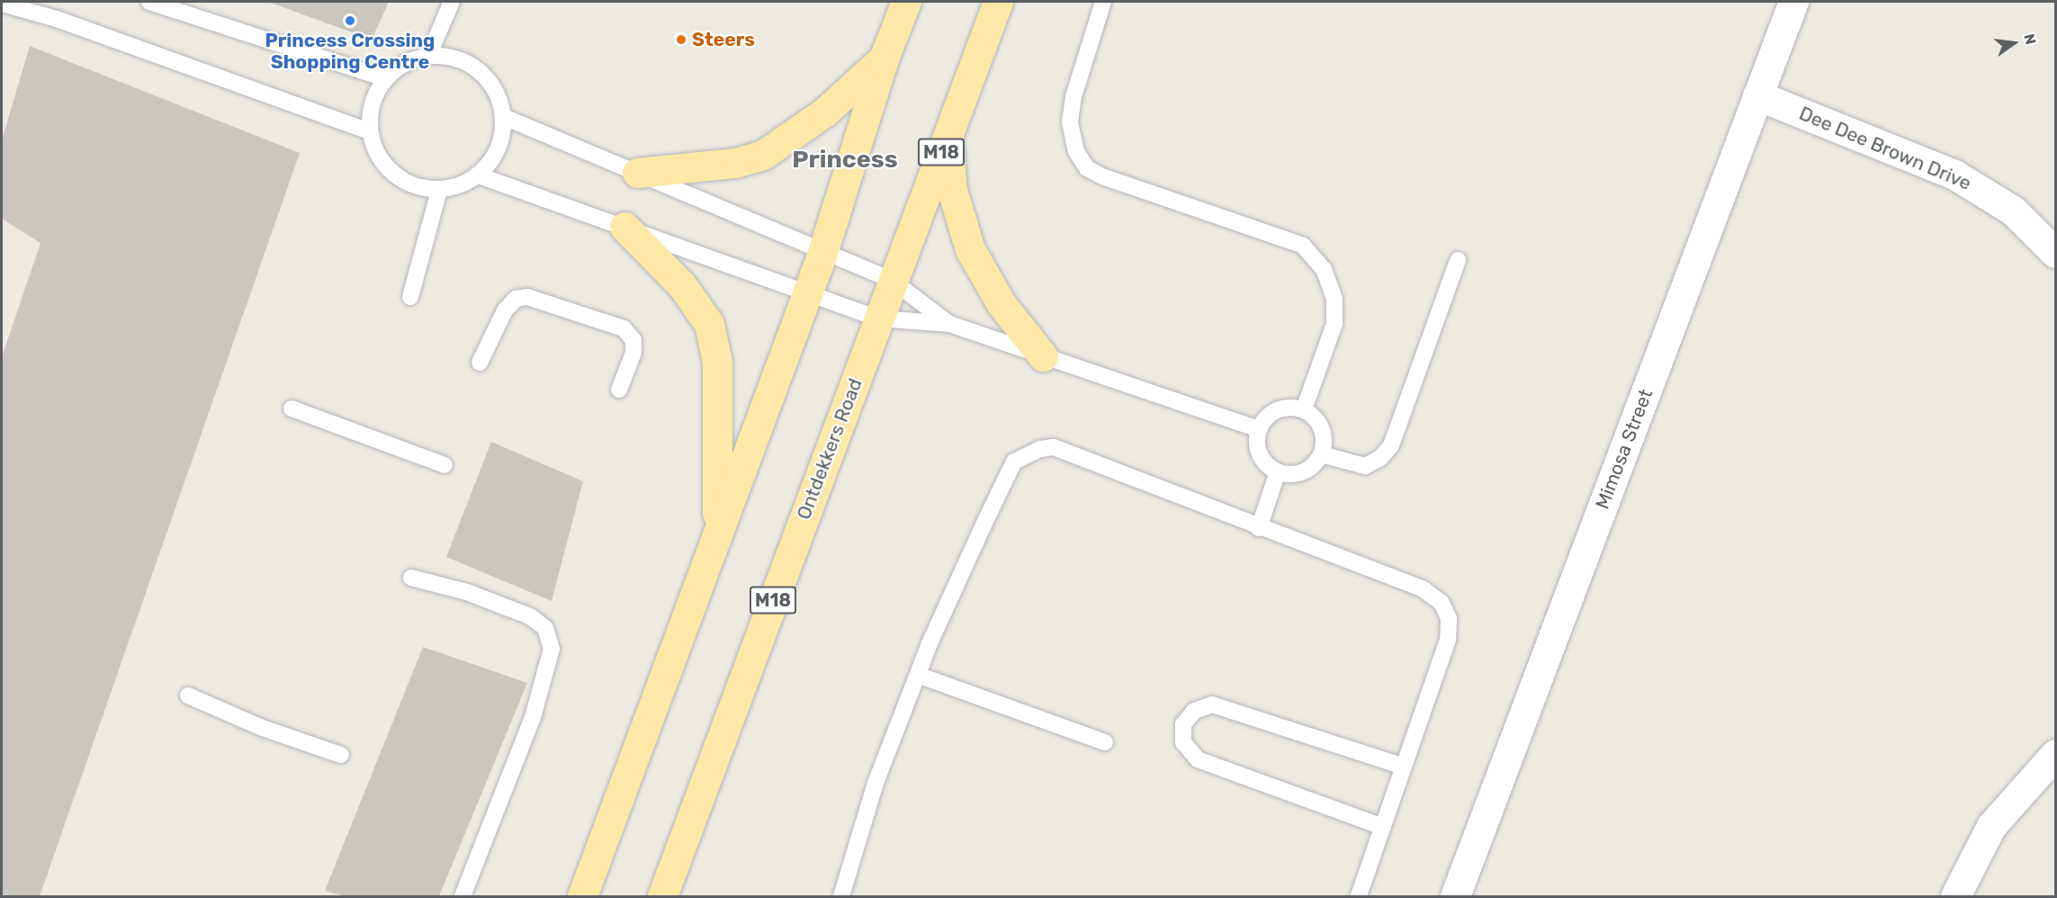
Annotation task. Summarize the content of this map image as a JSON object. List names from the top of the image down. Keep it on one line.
{"streets":{"main road":["M18","Ontdekkers Road"],"street":["Dee Dee Brown Drive","Mimosa Street"]},"crossings":[["Dee Dee Brown Drive","Mimosa Street"]],"districts":["Princess"],"places":["Princess Crossing Shopping Centre","Steers"],"north":"right"}
